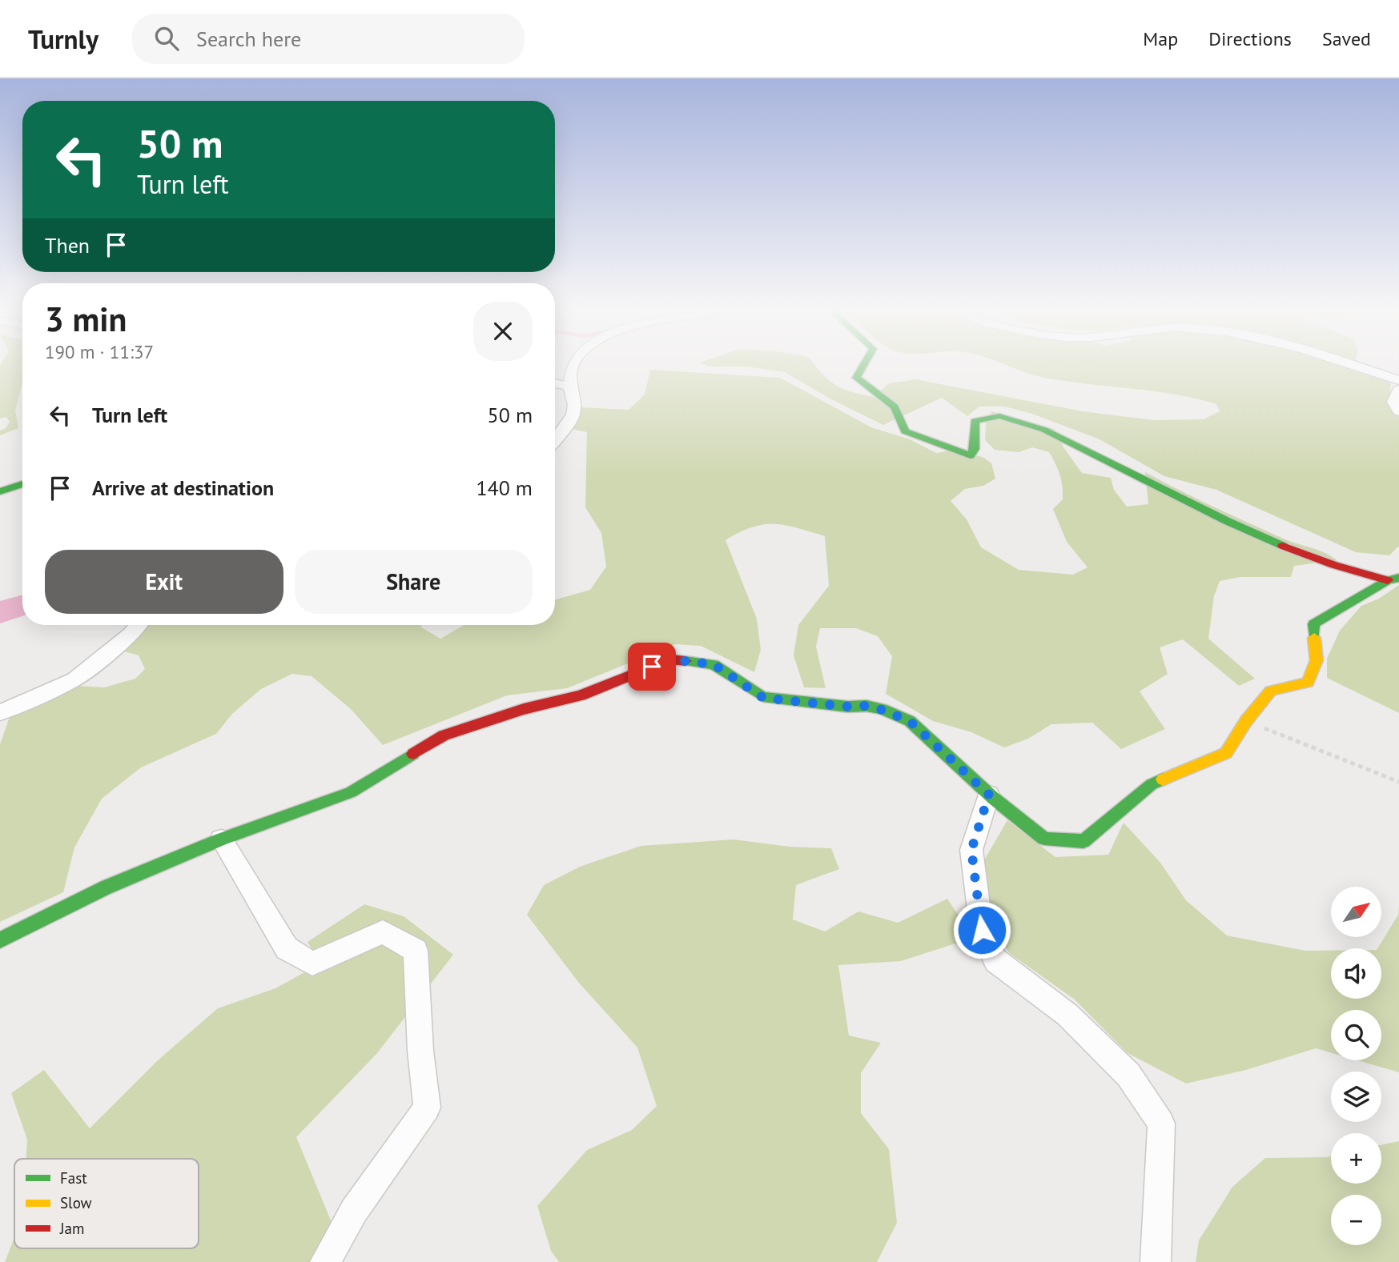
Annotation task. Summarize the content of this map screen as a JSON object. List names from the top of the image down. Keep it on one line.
{"legend":["Fast","Slow","Jam"],"north":"top right","page":{"header":"Turnly","search":"Search here","nav":["Map","Directions","Saved"],"turn":["50 m","Turn left"],"then":"Then","heading":["3 min","190 m · 11:37"],"list":[{"name":"Turn left","value":"50 m"},{"name":"Arrive at destination","value":"140 m"}],"buttons":["Exit","Share"],"map_buttons":["+","−"]}}
